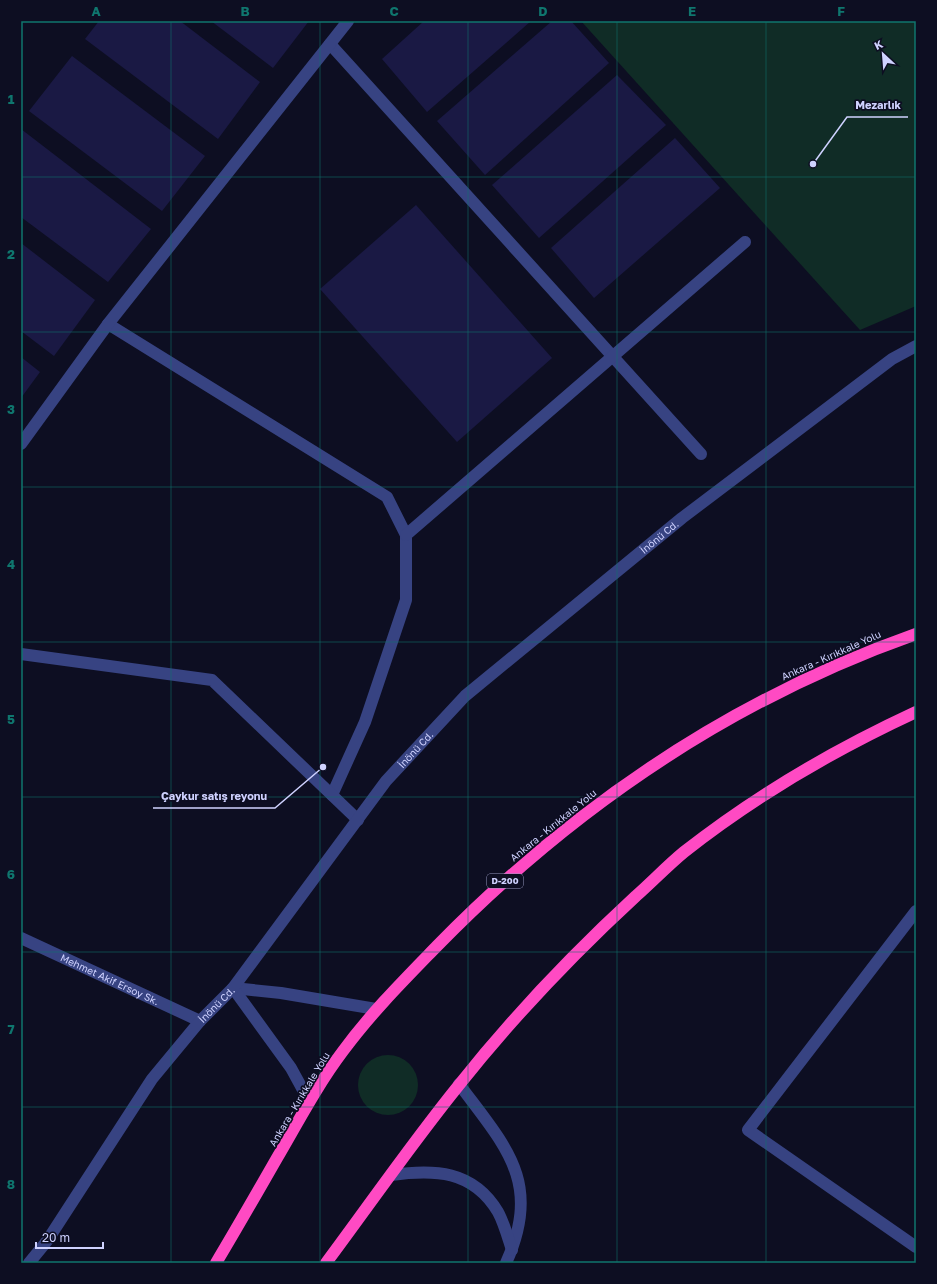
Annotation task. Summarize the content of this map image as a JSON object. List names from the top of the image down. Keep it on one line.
{"streets":{"highway":["Ankara - Kırıkkale Yolu","D-200"],"street":["İnönü Cd.","Mehmet Akif Ersoy Sk."]},"crossings":[["İnönü Cd.","Mehmet Akif Ersoy Sk."]],"places":["Mezarlık","Çaykur satış reyonu"],"scale_bar":"20 m","north":"top left","grid":{"columns":["A","B","C","D","E","F"],"rows":["1","2","3","4","5","6","7","8"]}}
